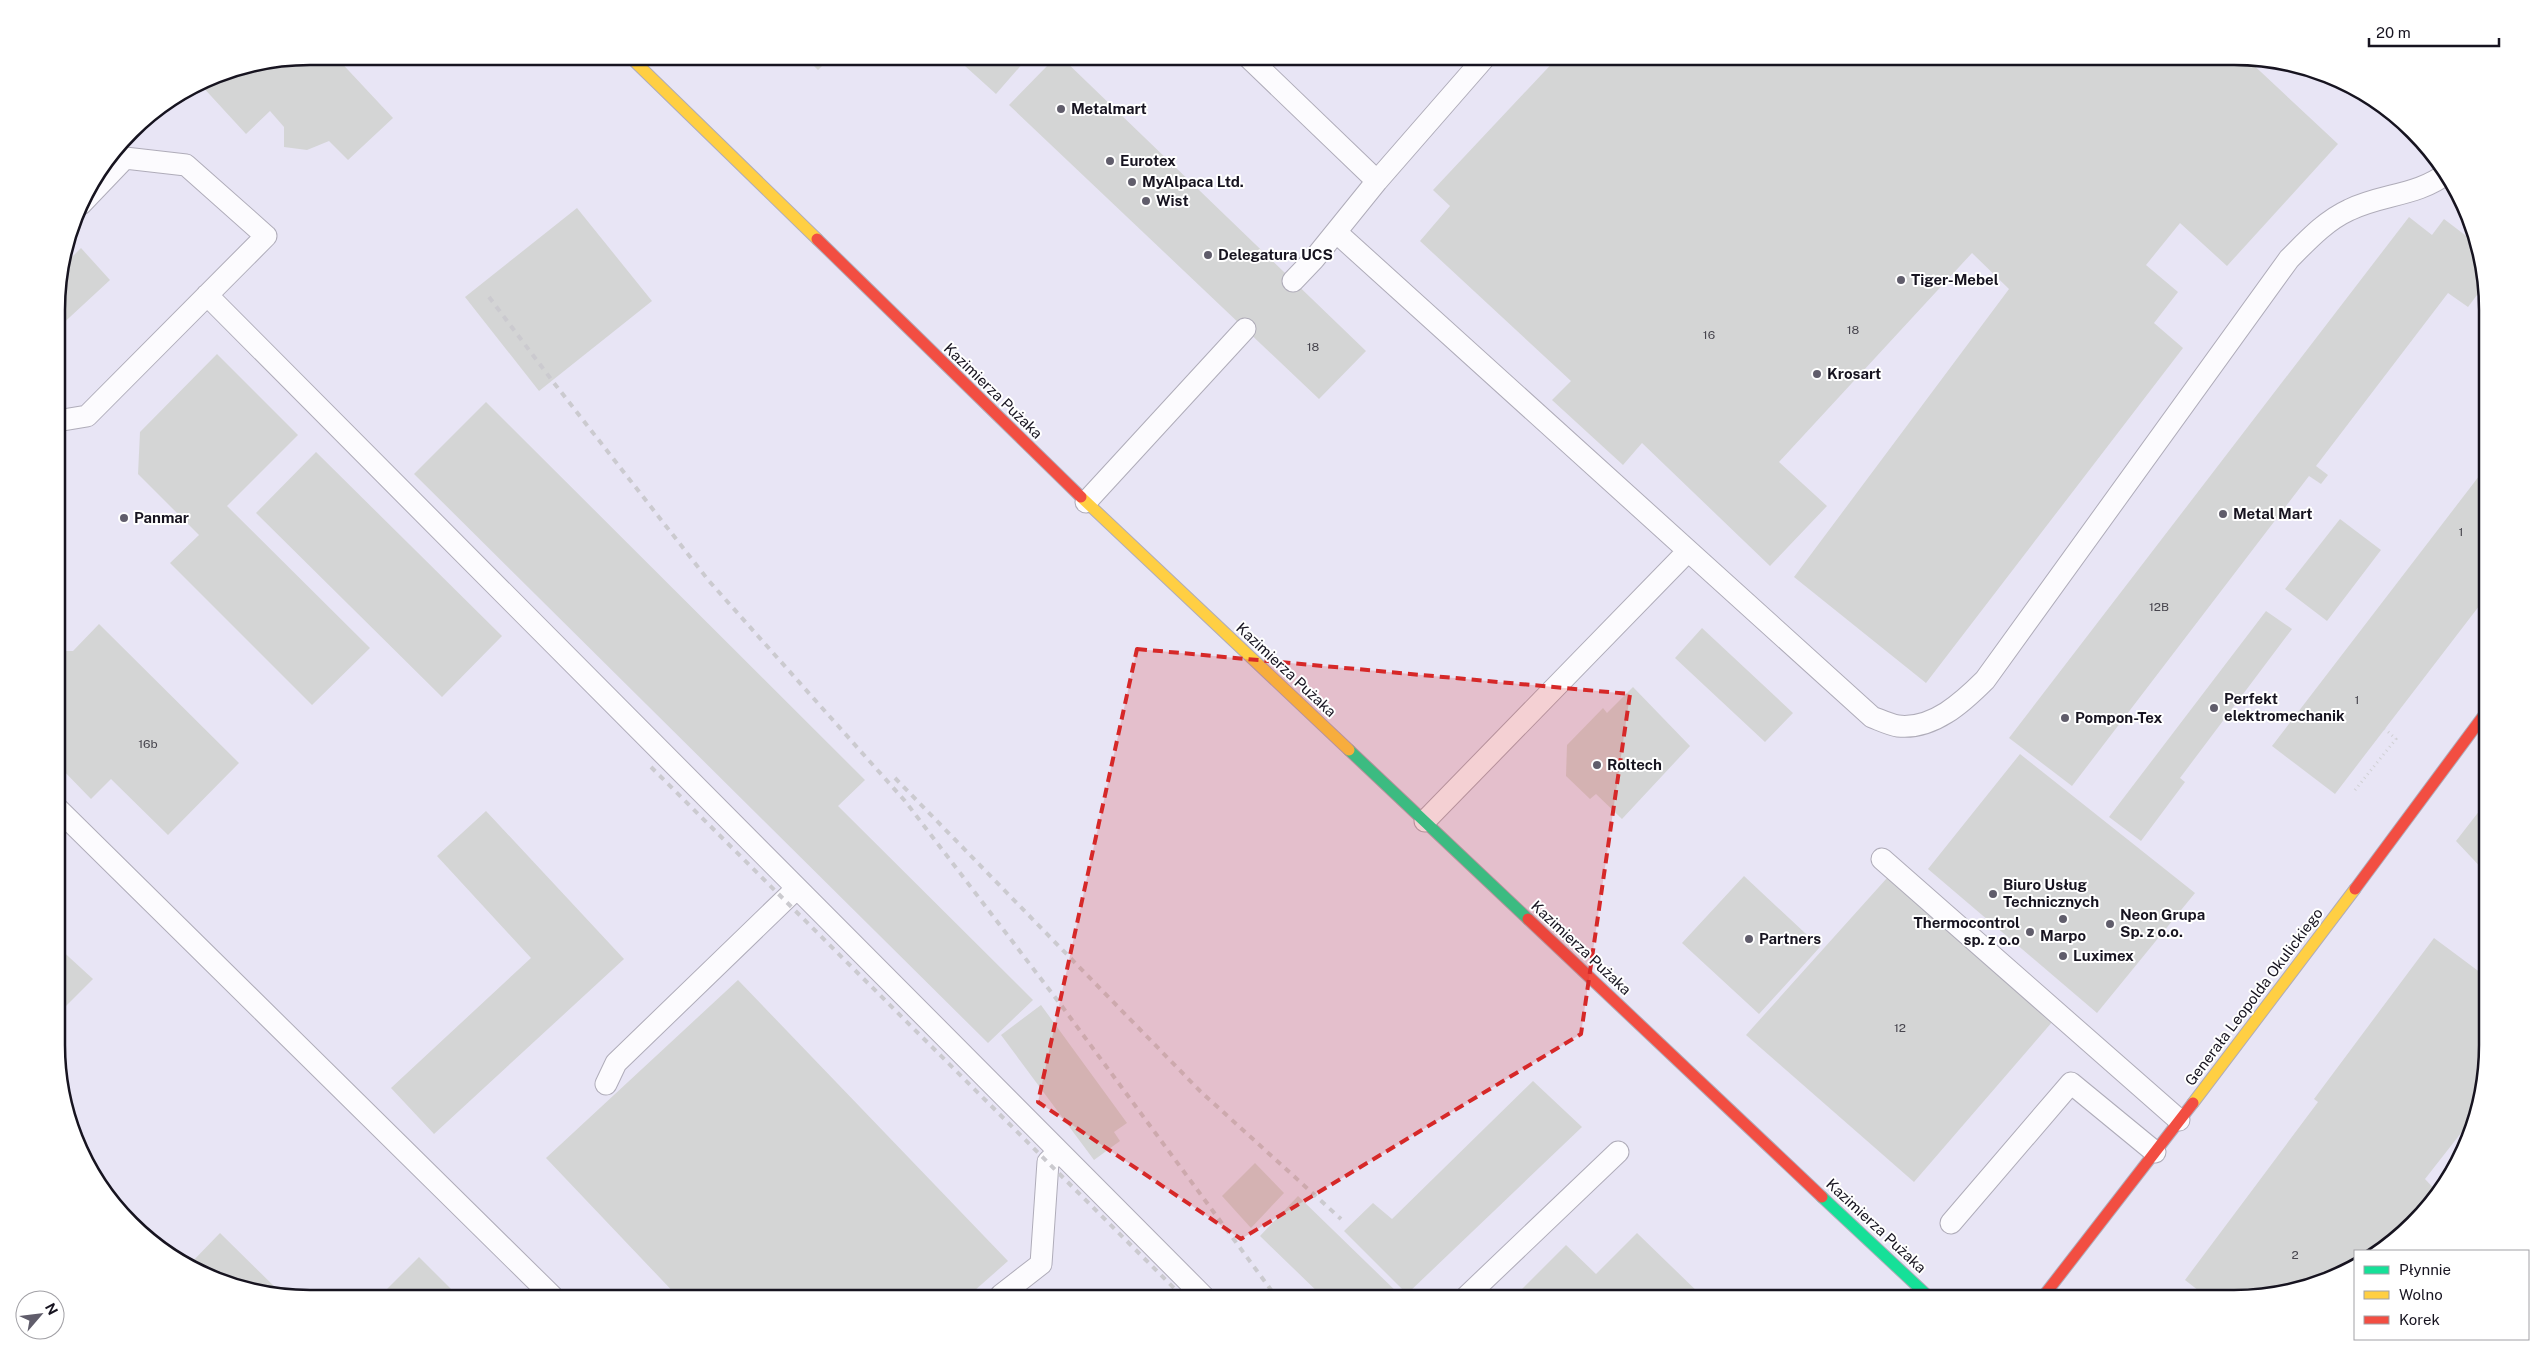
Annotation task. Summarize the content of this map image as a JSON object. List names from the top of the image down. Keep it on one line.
{"streets":{"street":["Kazimierza Pużaka","Generała Leopolda Okulickiego"]},"places":["Metalmart","Eurotex","MyAlpaca Ltd.","Wist","Delegatura UCS","Tiger-Mebel","Krosart","Metal Mart","Panmar","Perfekt elektromechanik","Pompon-Tex","Roltech","Biuro Usług Technicznych","Marpo","Neon Grupa Sp. z o.o.","Thermocontrol sp. z o.o","Partners","Luximex"],"house_numbers":["18","16","18","1","12B","1","16b","12","2"],"legend":["Płynnie","Wolno","Korek"],"scale_bar":"20 m","north":"top right"}
